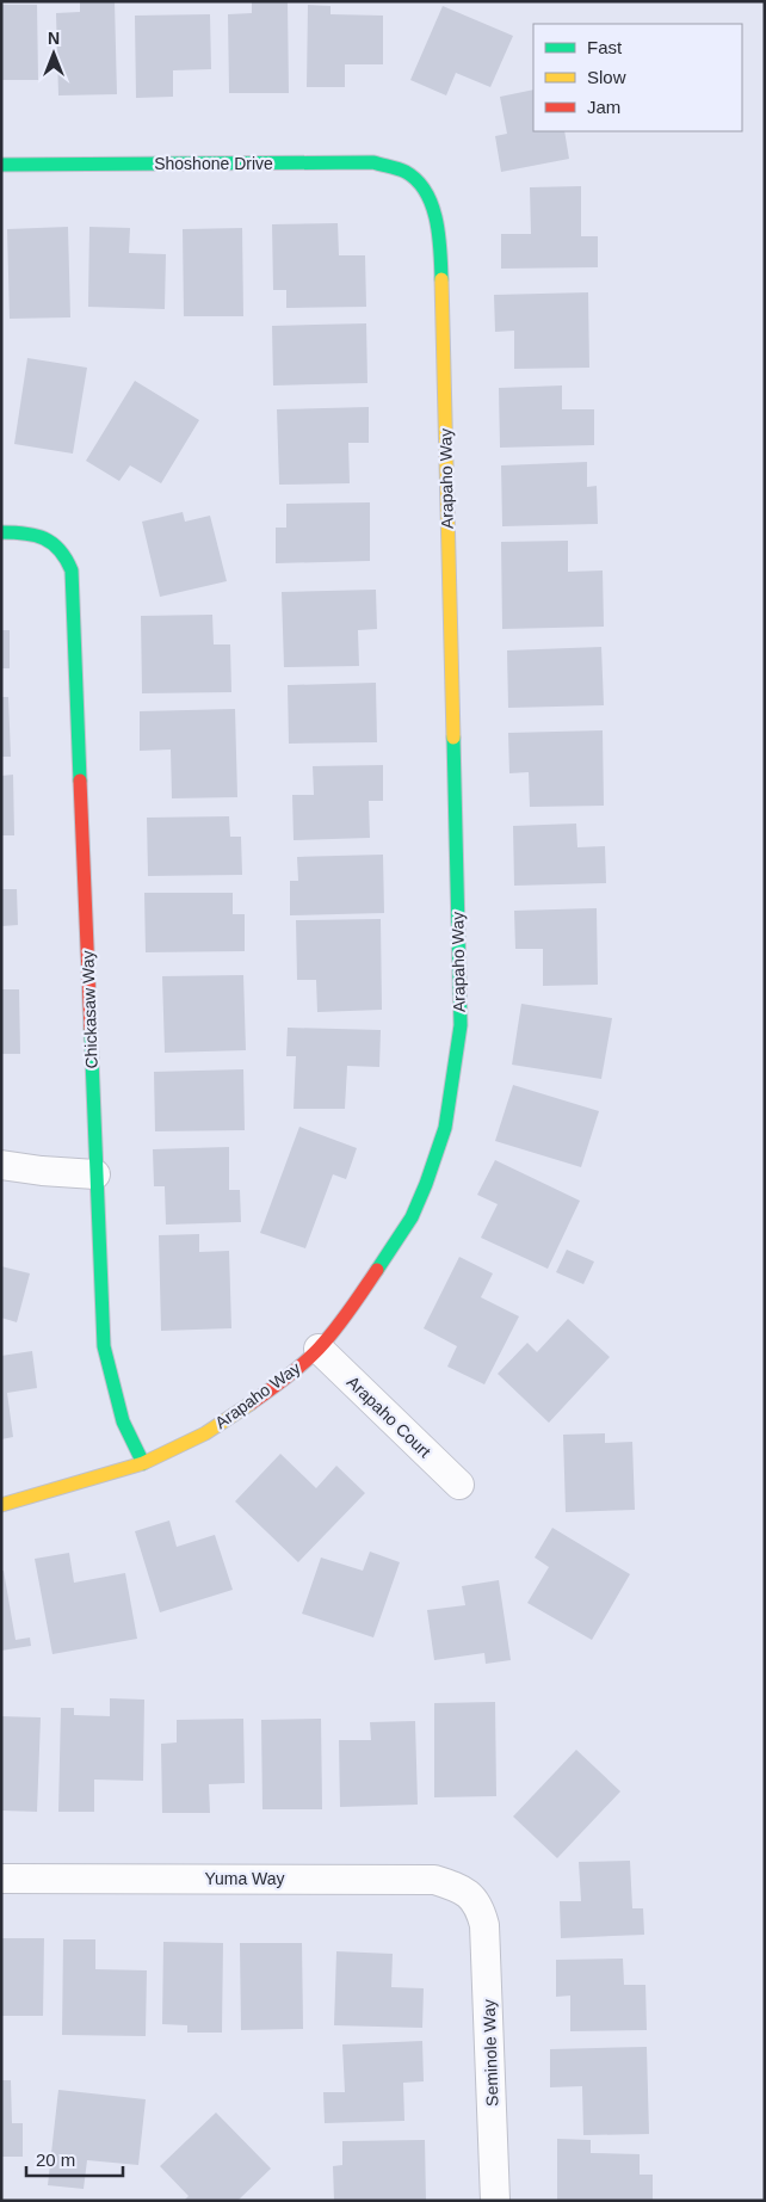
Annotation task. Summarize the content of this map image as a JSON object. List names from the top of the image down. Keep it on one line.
{"streets":{"street":["Shoshone Drive","Arapaho Way","Chickasaw Way","Arapaho Court","Yuma Way","Seminole Way"]},"crossings":[["Shoshone Drive","Arapaho Way"],["Arapaho Way","Chickasaw Way"],["Arapaho Way","Arapaho Court"],["Yuma Way","Seminole Way"]],"legend":["Fast","Slow","Jam"],"scale_bar":"20 m","north":"top"}
